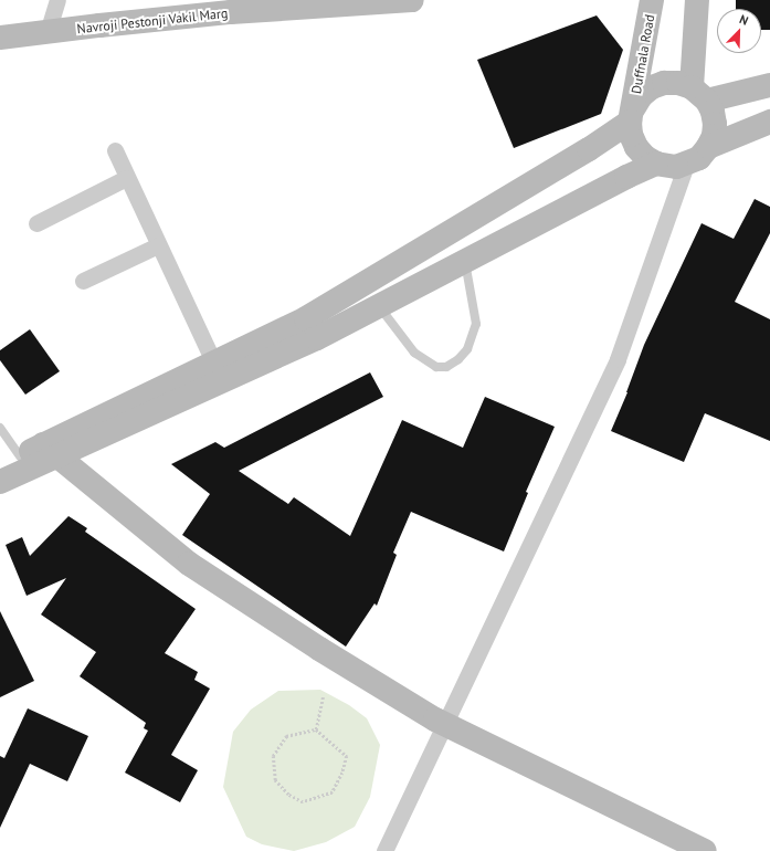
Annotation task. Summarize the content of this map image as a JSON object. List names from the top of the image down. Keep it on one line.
{"streets":{"main road":["Navroji Pestonji Vakil Marg","Duffnala Road"]},"north":"top right"}
